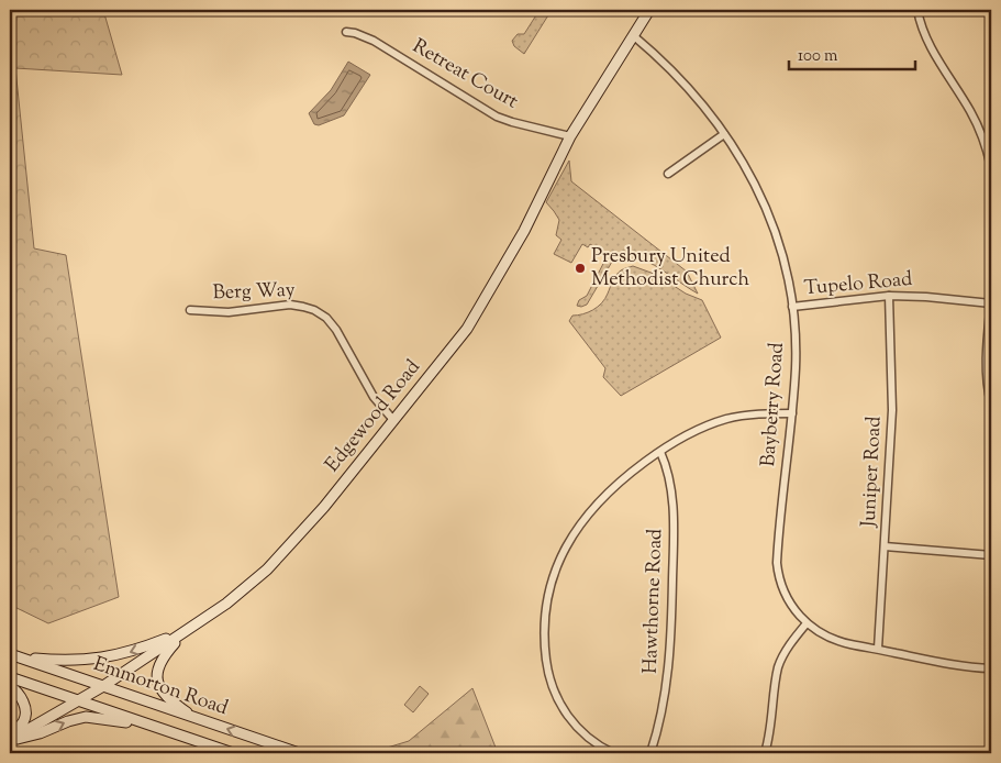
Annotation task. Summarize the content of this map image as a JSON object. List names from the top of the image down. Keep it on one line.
{"streets":{"main road":["Edgewood Road","Emmorton Road"],"street":["Retreat Court","Tupelo Road","Berg Way","Bayberry Road","Juniper Road","Hawthorne Road"]},"crossings":[["Retreat Court","Edgewood Road"],["Tupelo Road","Bayberry Road"],["Tupelo Road","Juniper Road"],["Berg Way","Edgewood Road"],["Bayberry Road","Edgewood Road"],["Bayberry Road","Juniper Road"],["Edgewood Road","Emmorton Road"]],"places":["Presbury United Methodist Church"],"scale_bar":"100 m"}
